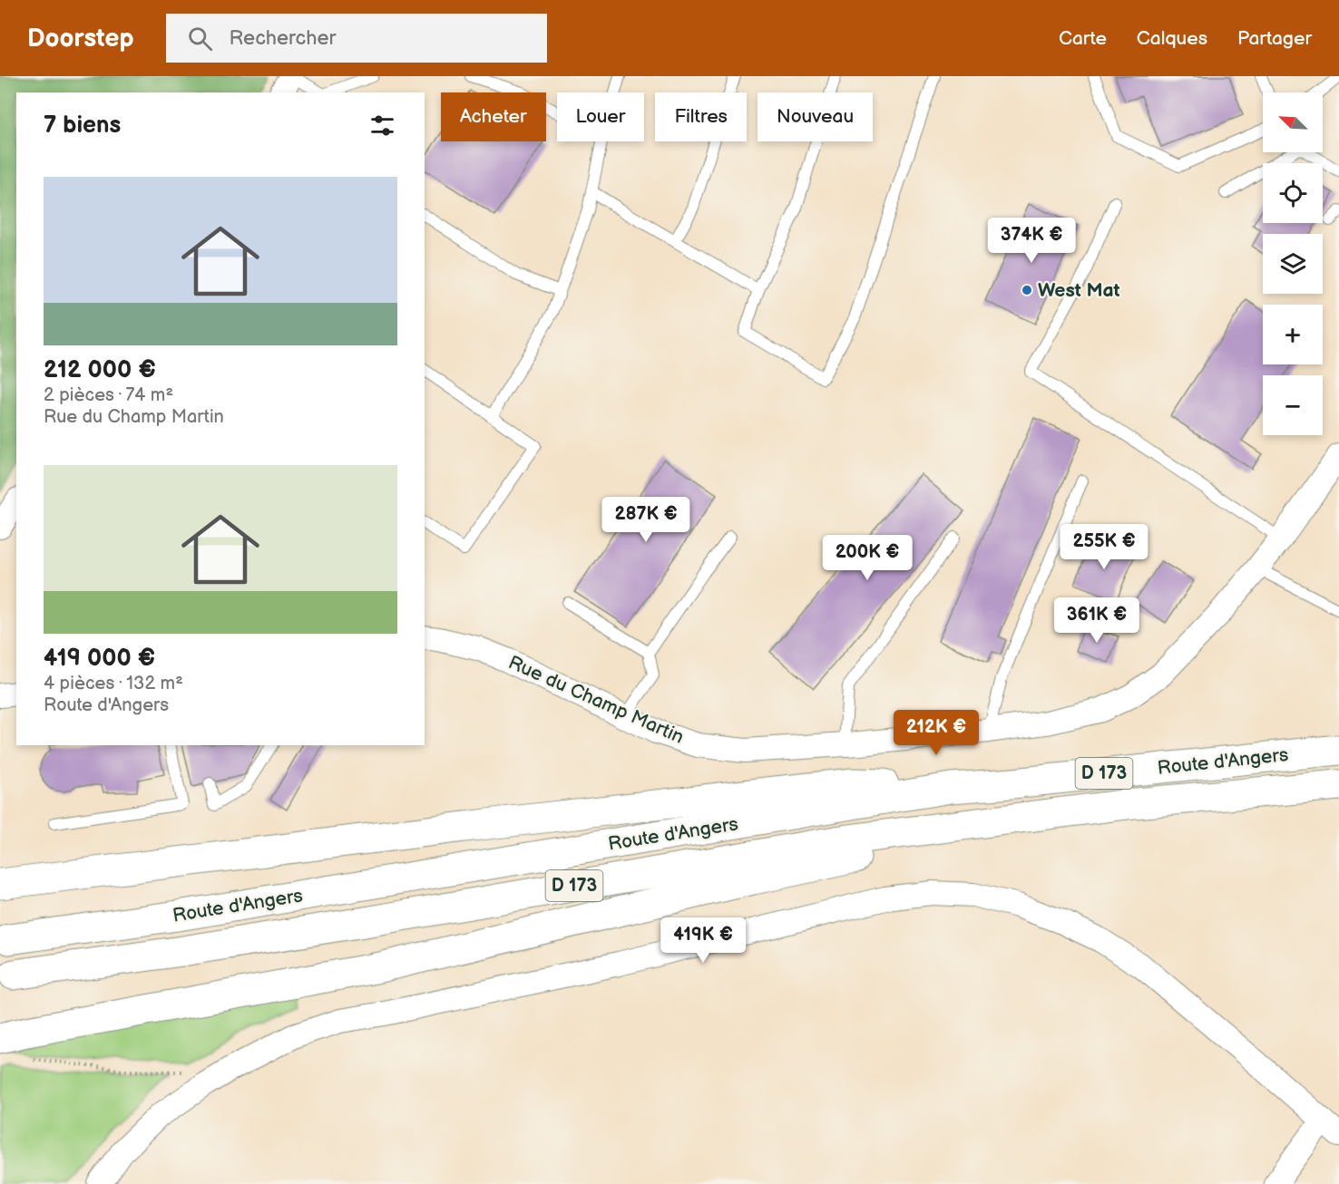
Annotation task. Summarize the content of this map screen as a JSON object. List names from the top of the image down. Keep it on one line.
{"streets":{"highway":["Route d'Angers","D 173"],"street":["Rue du Champ Martin"]},"places":["West Mat"],"north":"top left","page":{"header":"Doorstep","search":"Rechercher","nav":["Carte","Calques","Partager"],"map_buttons":["+","−"],"chip":["Acheter","Louer","Filtres","Nouveau"],"heading":"7 biens","list":[{"name":"212 000 €","note":"2 pièces · 74 m² · Rue du Champ Martin"},{"name":"419 000 €","note":"4 pièces · 132 m² · Route d'Angers"}],"price":["374K €","287K €","255K €","200K €","361K €","212K €","419K €"]}}
